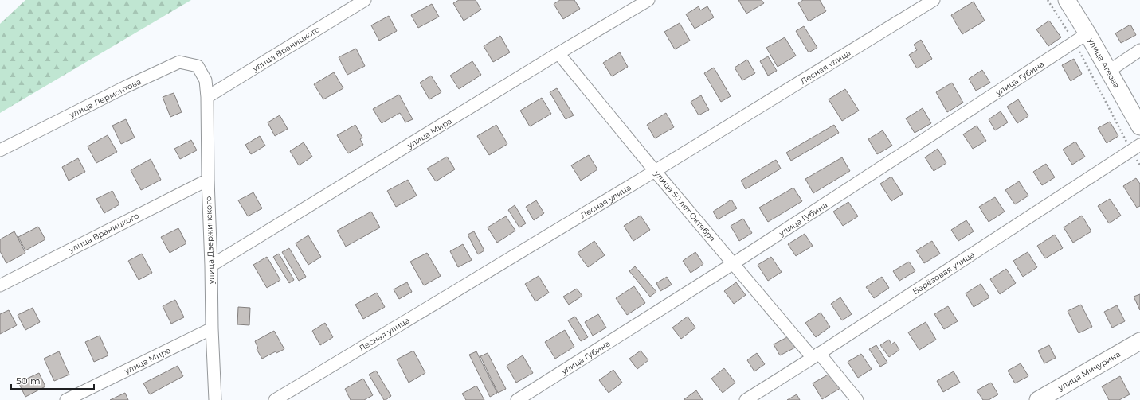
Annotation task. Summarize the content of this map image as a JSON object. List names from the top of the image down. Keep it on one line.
{"streets":{"street":["улица Враницкого","улица Агеева","Лесная улица","улица Губина","улица Лермонтова","улица Мира","улица 50 лет Октября","улица Дзержинского","Берёзовая улица","улица Мичурина"]},"crossings":[["улица Враницкого","улица Дзержинского"],["улица Агеева","улица Губина"],["Лесная улица","улица 50 лет Октября"],["улица Губина","улица 50 лет Октября"],["улица Лермонтова","улица Дзержинского"],["улица Мира","улица 50 лет Октября"],["улица Мира","улица Дзержинского"],["улица 50 лет Октября","Берёзовая улица"]],"scale_bar":"50 m"}
